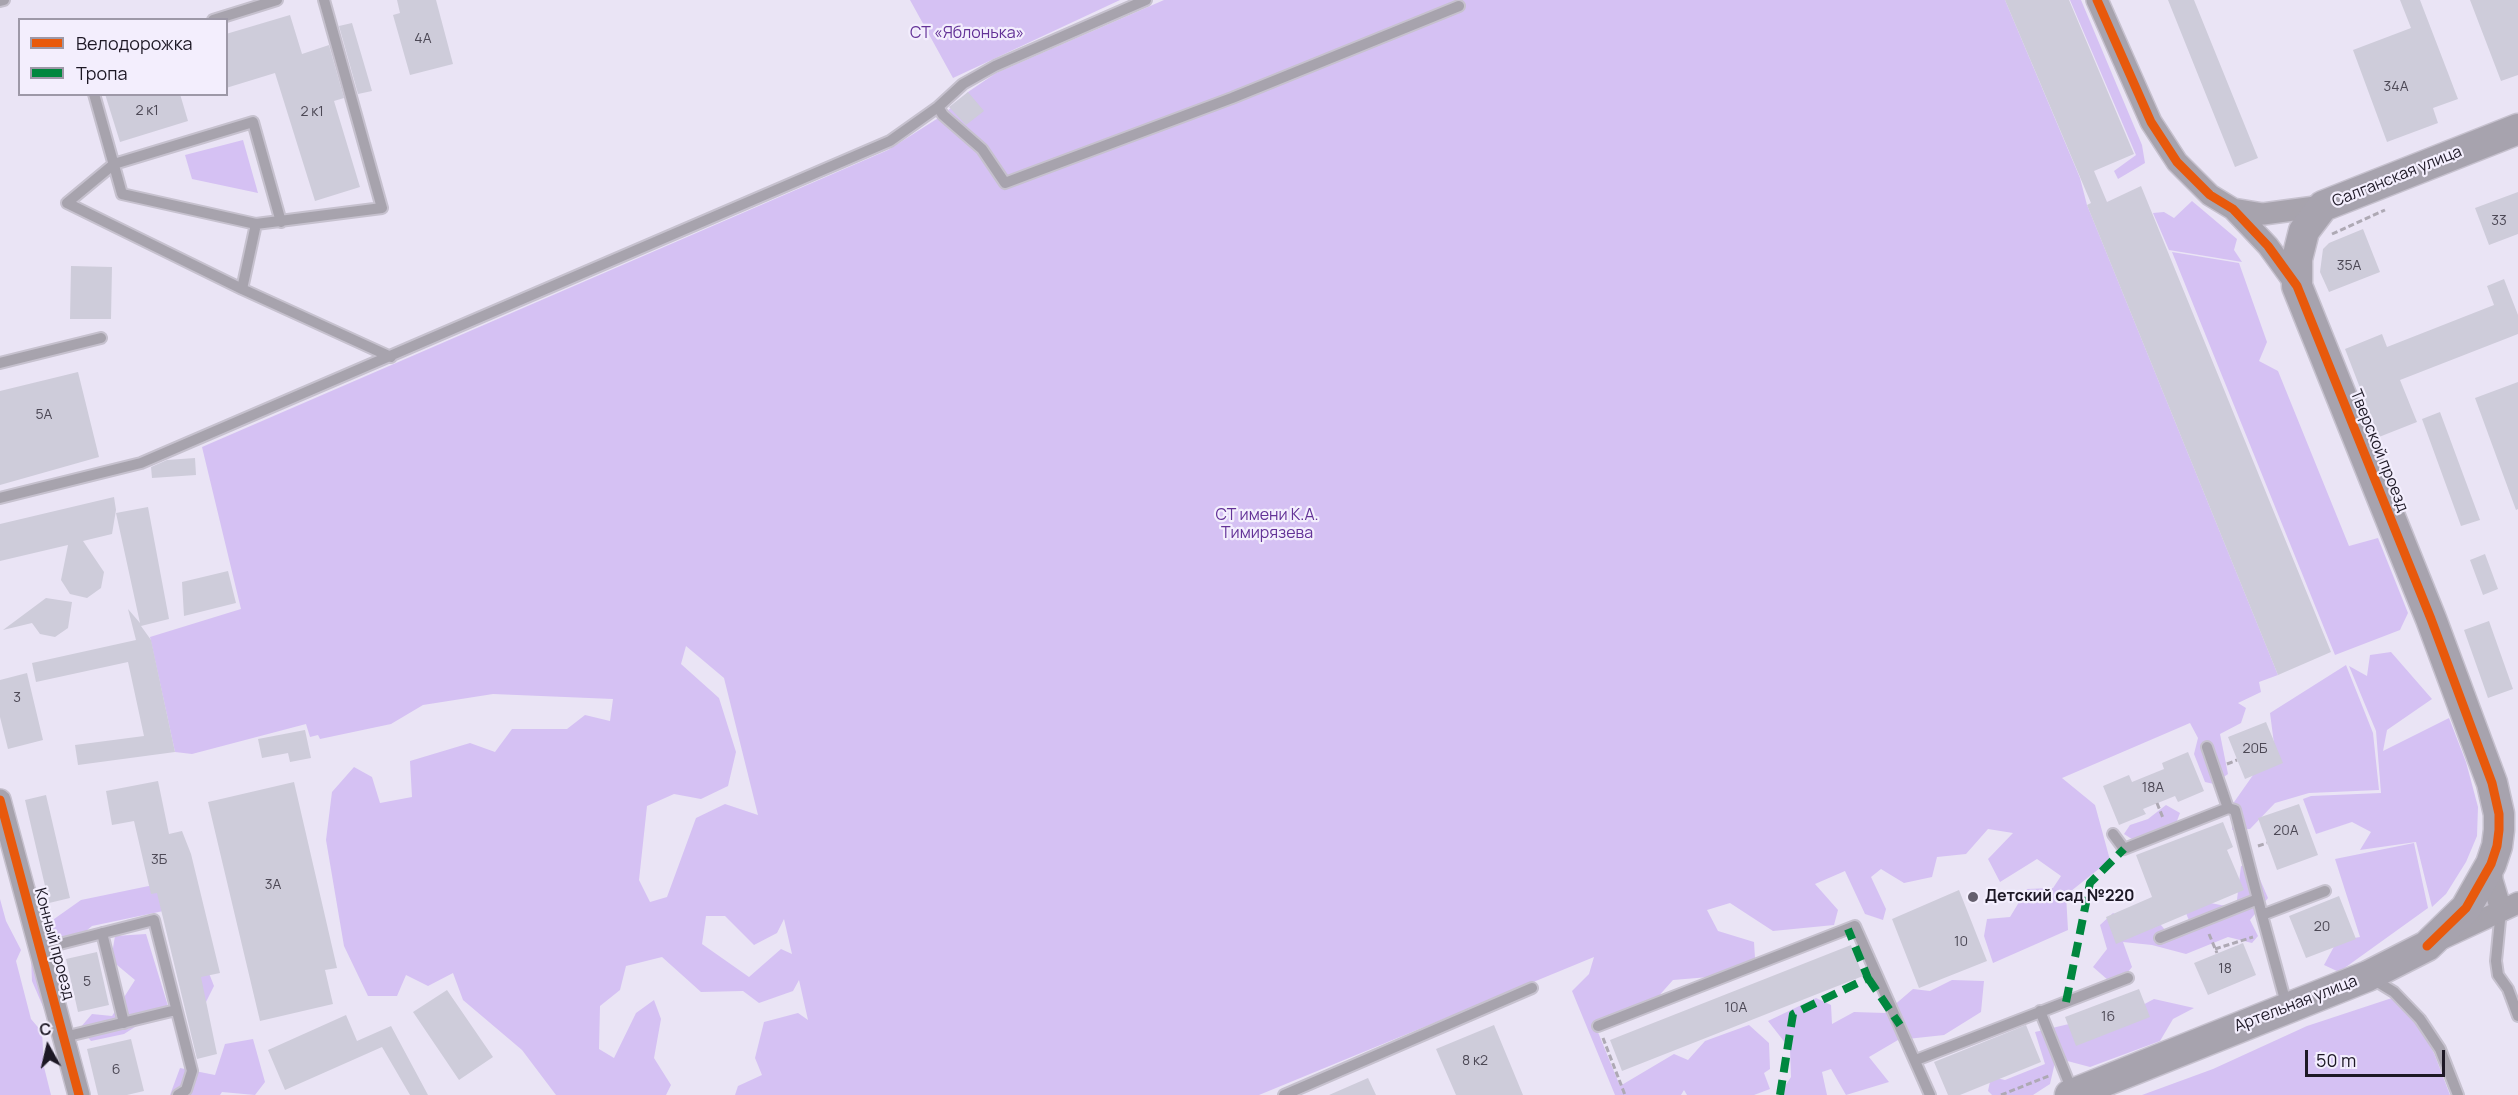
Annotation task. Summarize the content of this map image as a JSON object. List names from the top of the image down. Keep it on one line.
{"streets":{"street":["Салганская улица","Тверской проезд","Конный проезд","Артельная улица"]},"crossings":[["Салганская улица","Тверской проезд"],["Тверской проезд","Артельная улица"]],"parks":["СТ «Яблонька»","СТ имени К.А. Тимирязева"],"places":["Детский сад №220"],"house_numbers":["4А","34А","2 к1","2 к1","33","35А","5А","3","20Б","18А","20А","3Б","3А","20","10","18","5","10А","16","8 к2","6"],"legend":["Велодорожка","Тропа"],"scale_bar":"50 m","north":"top"}
